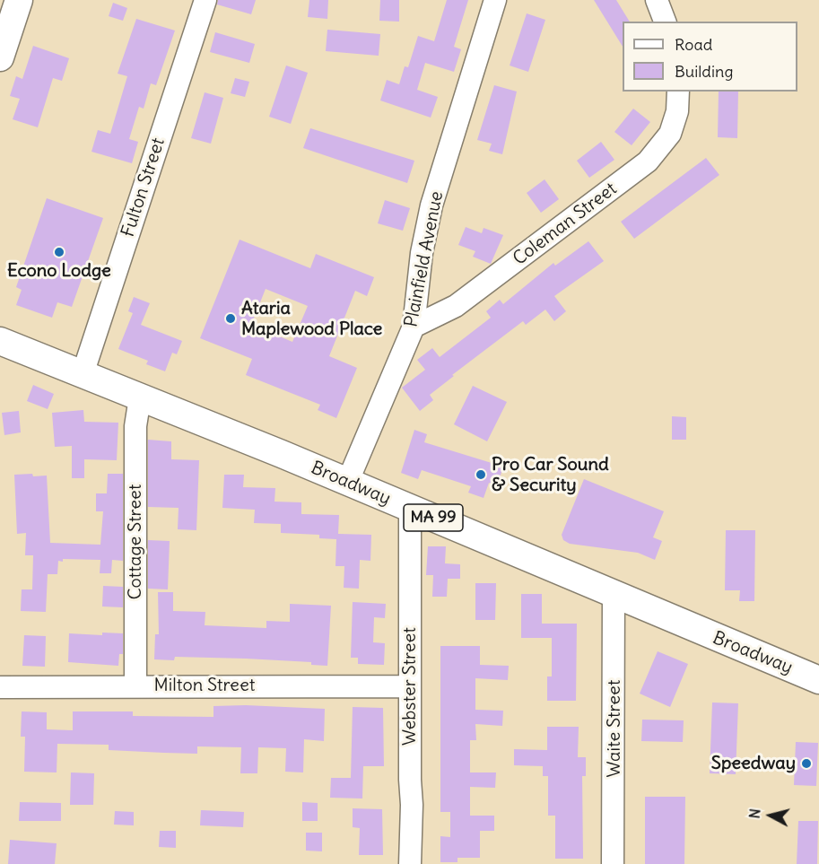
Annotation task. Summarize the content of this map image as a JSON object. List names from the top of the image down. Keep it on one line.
{"streets":{"main road":["Broadway","MA 99"],"street":["Fulton Street","Coleman Street","Plainfield Avenue","Cottage Street","Milton Street","Webster Street","Waite Street"]},"crossings":[["Fulton Street","Broadway"],["Coleman Street","Plainfield Avenue"],["Plainfield Avenue","Broadway"],["Broadway","Cottage Street"],["Broadway","Webster Street"],["Broadway","Waite Street"],["Cottage Street","Milton Street"],["Milton Street","Webster Street"]],"places":["Econo Lodge","Ataria Maplewood Place","Pro Car Sound & Security","Speedway"],"legend":["Road","Building"],"north":"left"}
